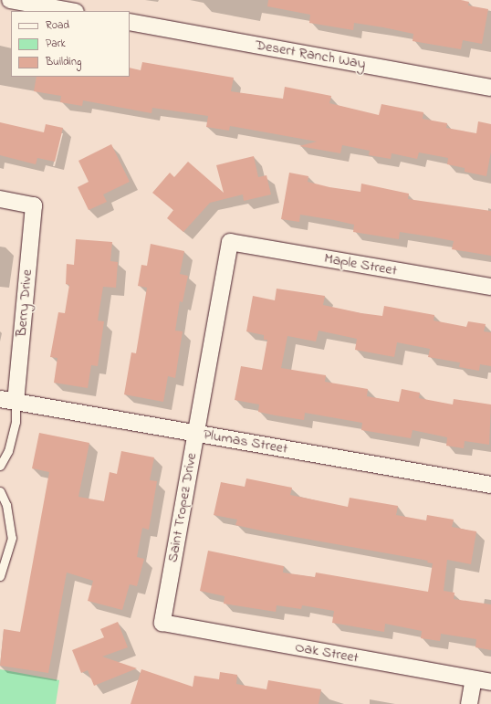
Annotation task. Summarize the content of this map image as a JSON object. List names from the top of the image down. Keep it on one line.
{"streets":{"street":["Desert Ranch Way","Maple Street","Berry Drive","Plumas Street","Saint Tropez Drive","Oak Street"]},"crossings":[["Maple Street","Saint Tropez Drive"],["Berry Drive","Plumas Street"],["Plumas Street","Saint Tropez Drive"],["Saint Tropez Drive","Oak Street"]],"legend":["Road","Park","Building"]}
